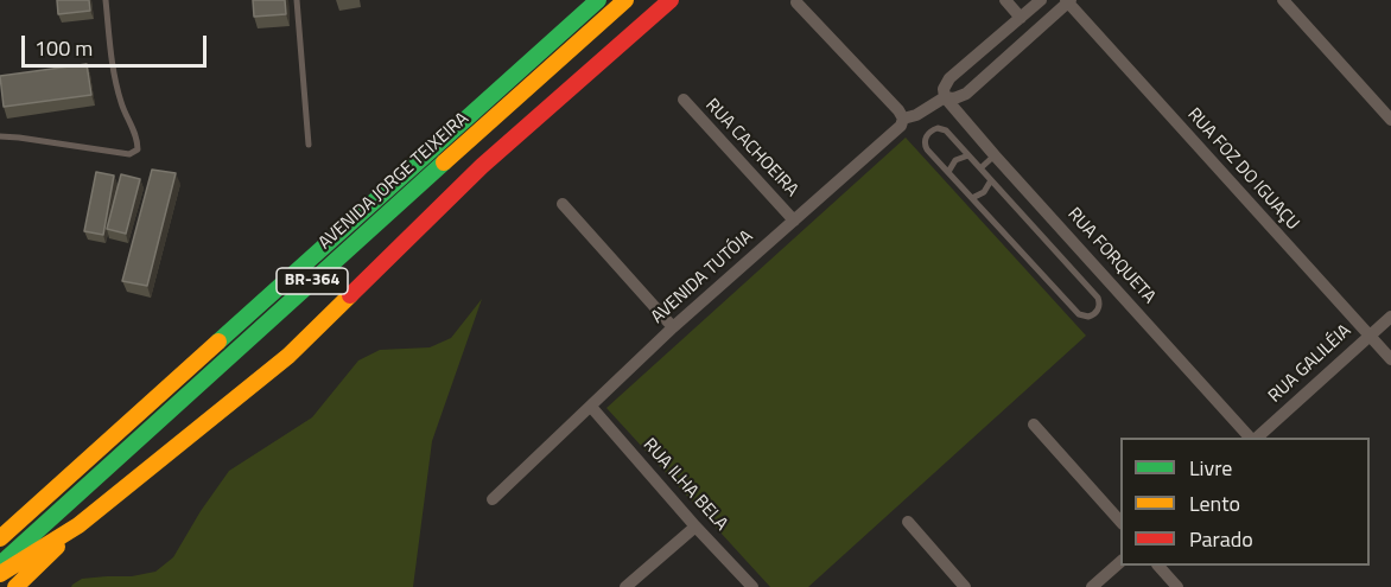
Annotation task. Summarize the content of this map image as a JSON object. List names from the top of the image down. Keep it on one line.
{"streets":{"main road":["AVENIDA JORGE TEIXEIRA","BR-364"],"street":["RUA CACHOEIRA","RUA FOZ DO IGUAÇU","RUA FORQUETA","AVENIDA TUTÓIA","RUA GALILÉIA","RUA ILHA BELA"]},"crossings":[["RUA CACHOEIRA","AVENIDA TUTÓIA"],["RUA FOZ DO IGUAÇU","AVENIDA TUTÓIA"],["RUA FOZ DO IGUAÇU","RUA GALILÉIA"],["RUA FORQUETA","AVENIDA TUTÓIA"],["AVENIDA TUTÓIA","RUA ILHA BELA"]],"legend":["Livre","Lento","Parado"],"scale_bar":"100 m"}
